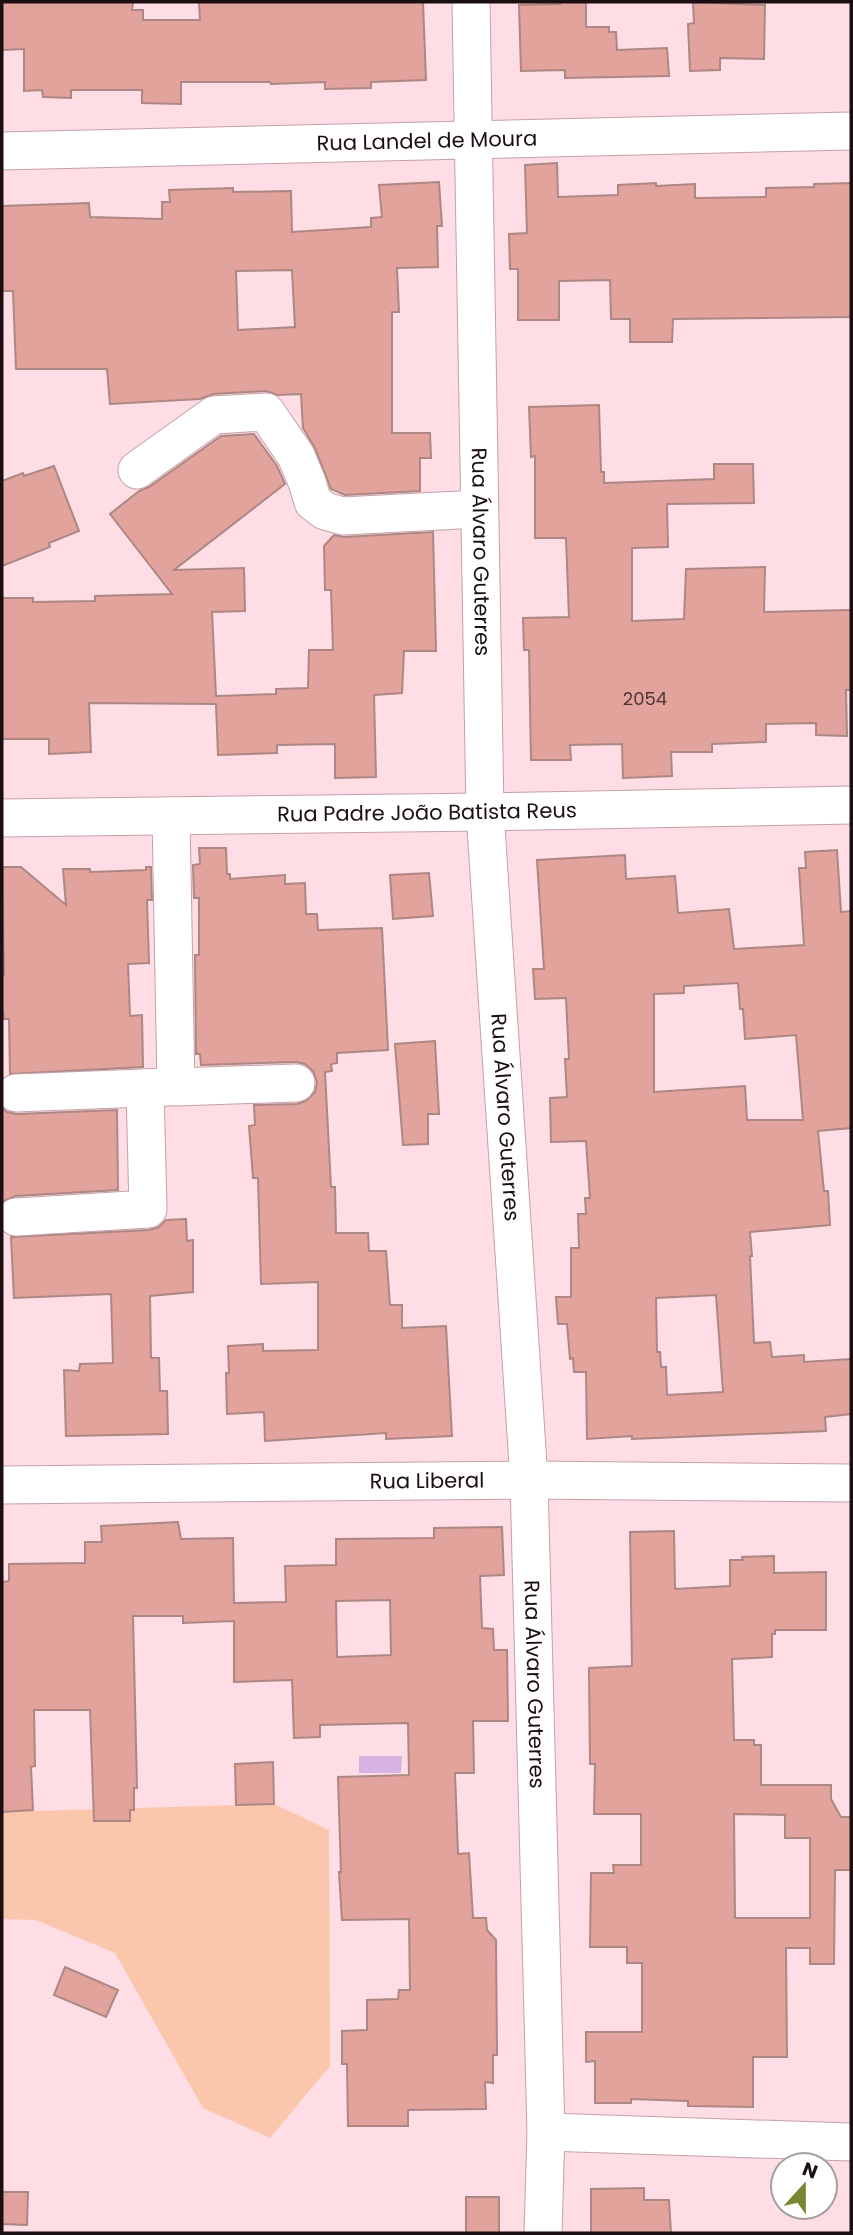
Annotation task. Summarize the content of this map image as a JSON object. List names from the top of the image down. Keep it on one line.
{"streets":{"street":["Rua Landel de Moura","Rua Álvaro Guterres","Rua Padre João Batista Reus","Rua Liberal"]},"crossings":[["Rua Landel de Moura","Rua Álvaro Guterres"],["Rua Álvaro Guterres","Rua Padre João Batista Reus"],["Rua Álvaro Guterres","Rua Liberal"]],"house_numbers":["2054"],"north":"top"}
